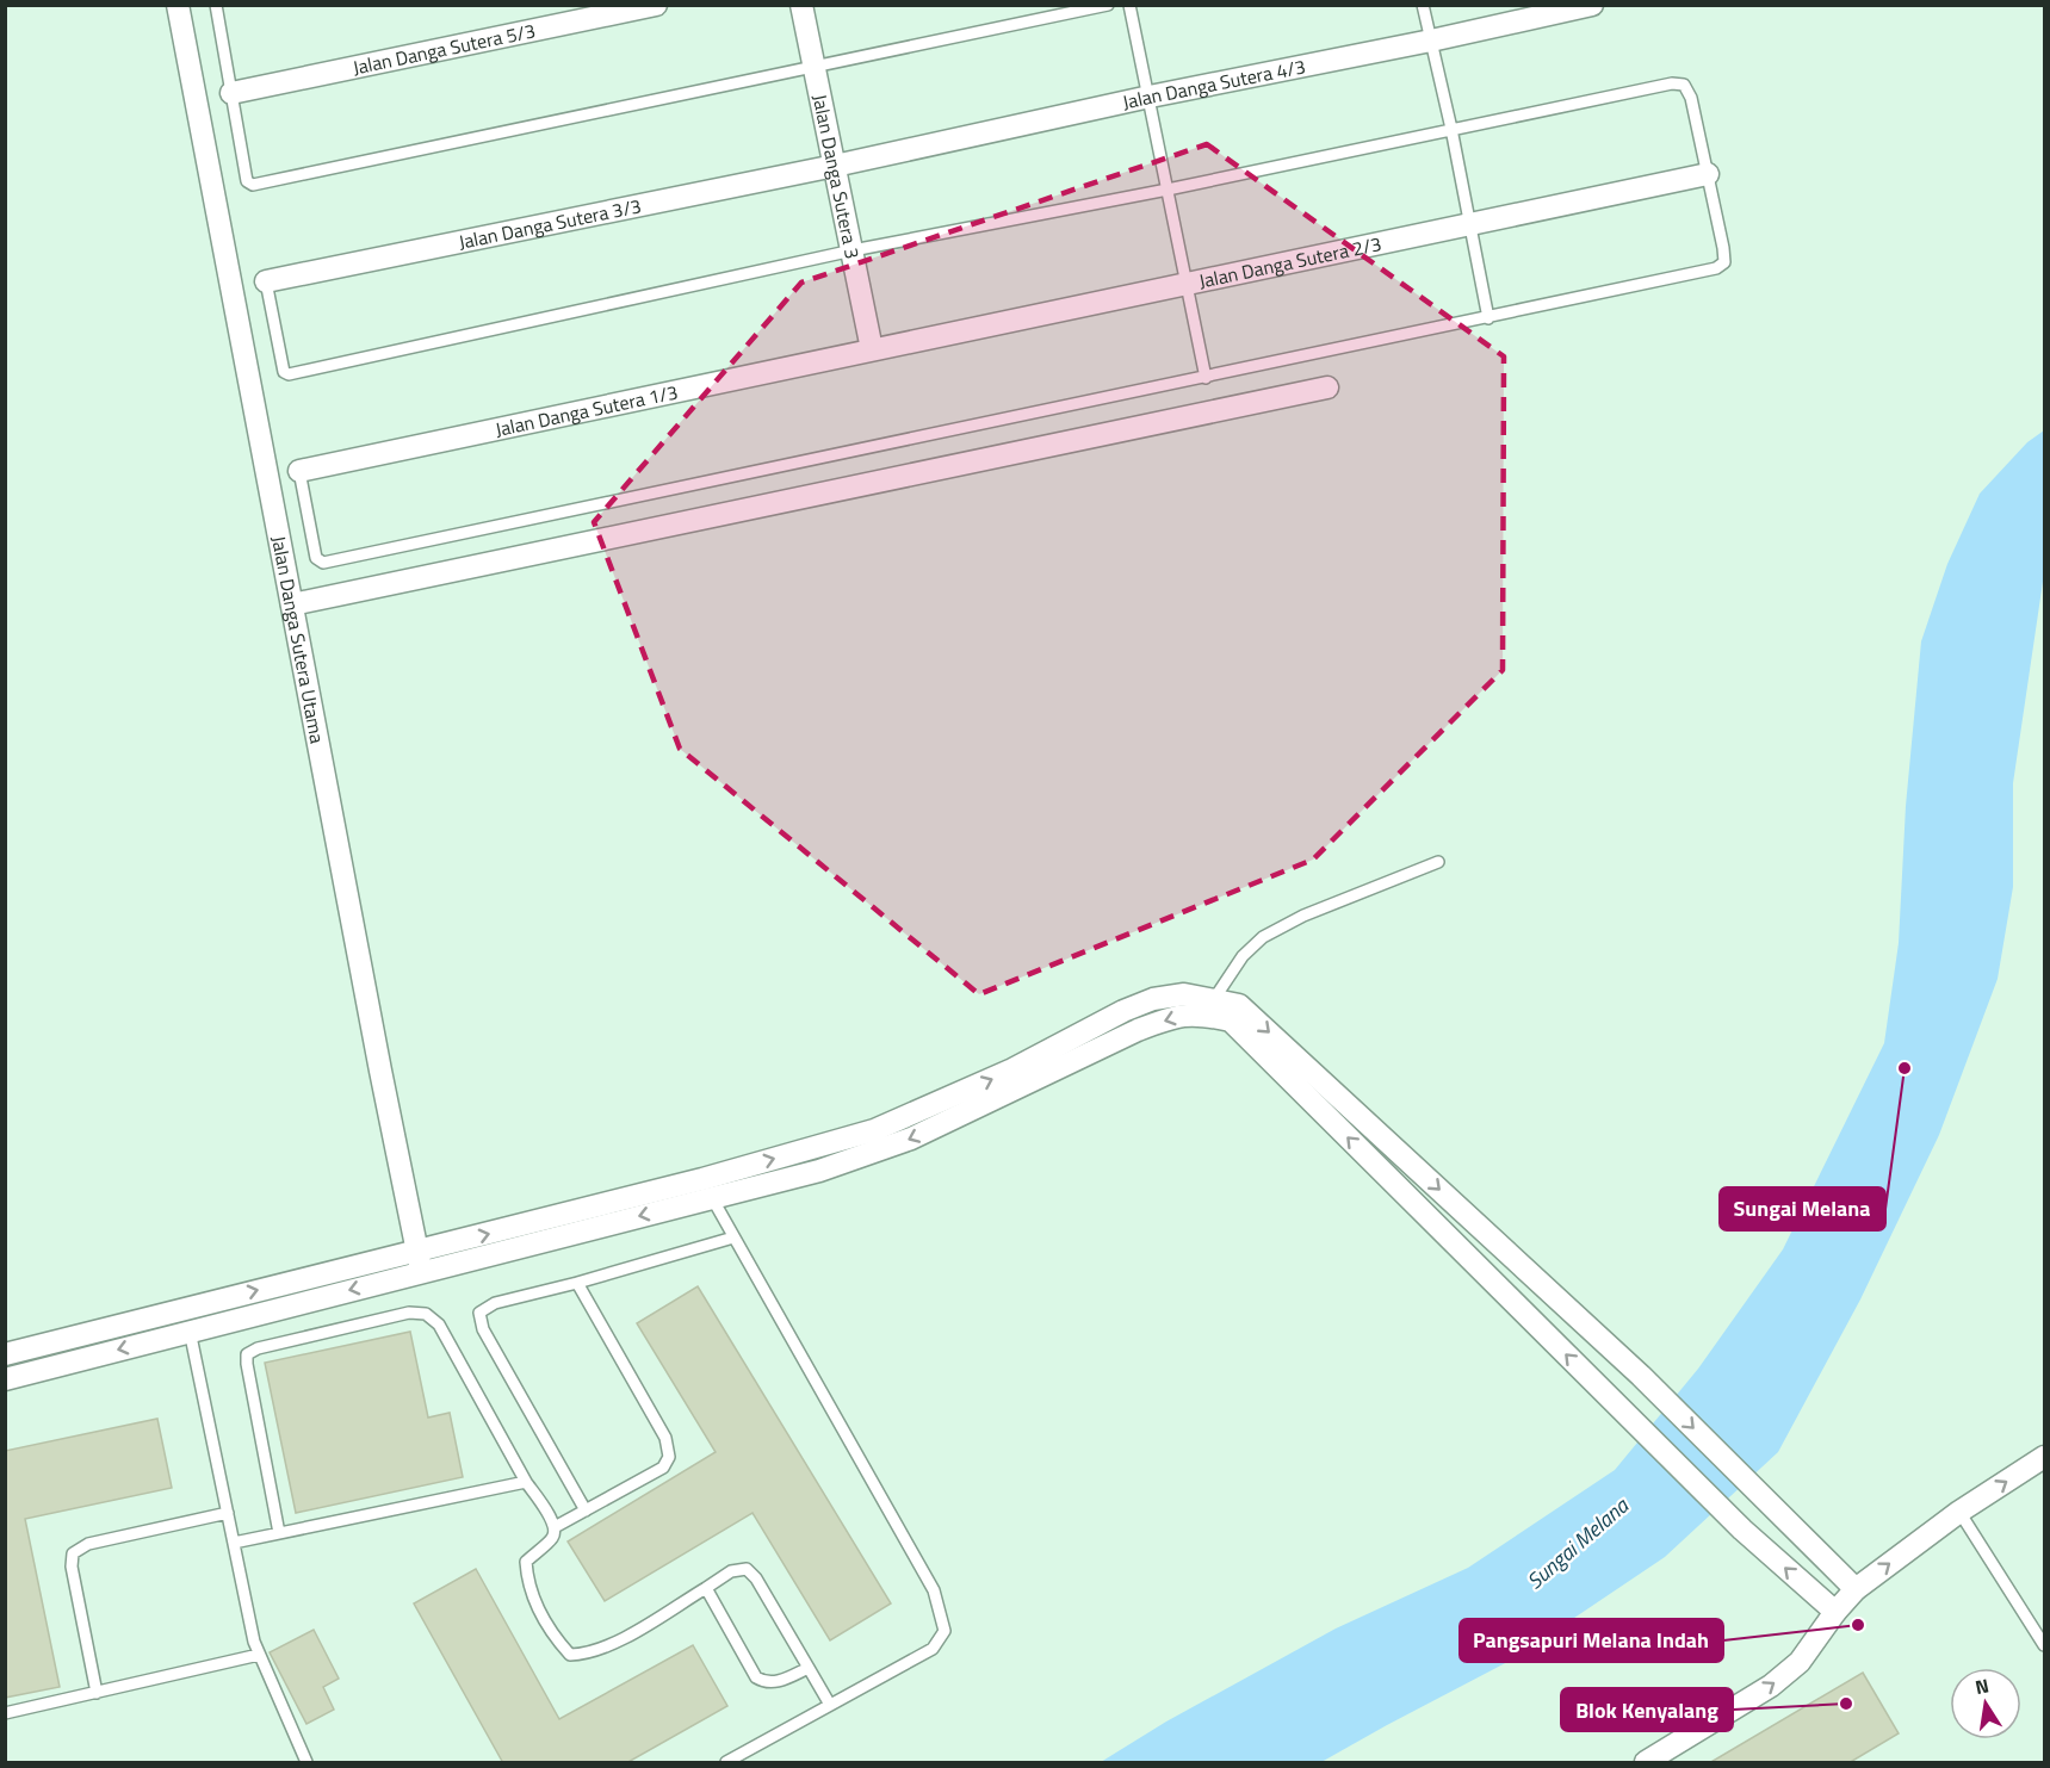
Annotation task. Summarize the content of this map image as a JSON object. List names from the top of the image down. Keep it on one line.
{"streets":{"street":["Jalan Danga Sutera 5/3","Jalan Danga Sutera 4/3","Jalan Danga Sutera 3","Jalan Danga Sutera 3/3","Jalan Danga Sutera 2/3","Jalan Danga Sutera 1/3","Jalan Danga Sutera Utama"]},"crossings":[["Jalan Danga Sutera 4/3","Jalan Danga Sutera 3"],["Jalan Danga Sutera 4/3","Jalan Danga Sutera 3/3"],["Jalan Danga Sutera 3","Jalan Danga Sutera 3/3"],["Jalan Danga Sutera 3","Jalan Danga Sutera 2/3"],["Jalan Danga Sutera 3","Jalan Danga Sutera 1/3"],["Jalan Danga Sutera 2/3","Jalan Danga Sutera 1/3"]],"water":["Sungai Melana"],"places":["Sungai Melana","Pangsapuri Melana Indah","Blok Kenyalang"],"north":"top"}
